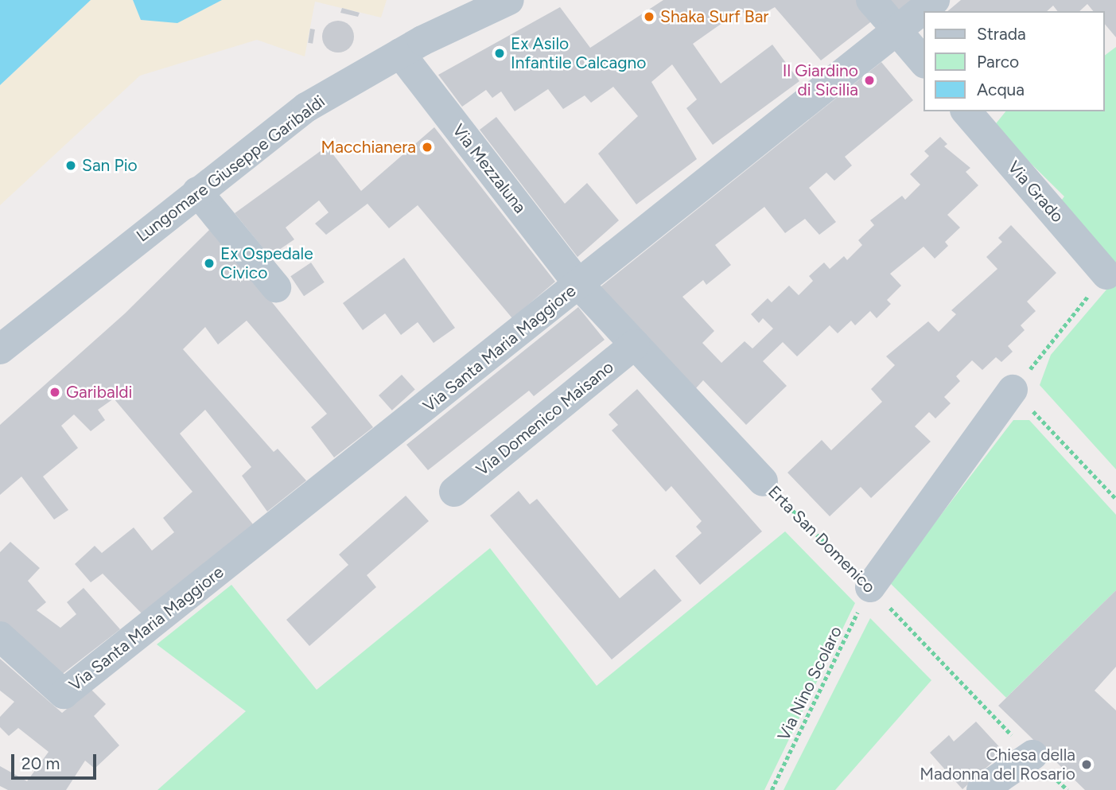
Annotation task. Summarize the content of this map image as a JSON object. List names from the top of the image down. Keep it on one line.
{"streets":{"street":["Lungomare Giuseppe Garibaldi","Via Mezzaluna","Via Grado","Via Santa Maria Maggiore","Via Domenico Maisano","Erta San Domenico"],"path":["Via Nino Scolaro"]},"crossings":[["Lungomare Giuseppe Garibaldi","Via Mezzaluna"],["Via Mezzaluna","Via Santa Maria Maggiore"],["Via Mezzaluna","Erta San Domenico"],["Via Santa Maria Maggiore","Erta San Domenico"],["Via Domenico Maisano","Erta San Domenico"],["Erta San Domenico","Via Nino Scolaro"]],"places":["Shaka Surf Bar","Ex Asilo Infantile Calcagno","Il Giardino di Sicilia","Macchianera","San Pio","Ex Ospedale Civico","Garibaldi","Chiesa della Madonna del Rosario"],"legend":["Strada","Parco","Acqua"],"scale_bar":"20 m"}
